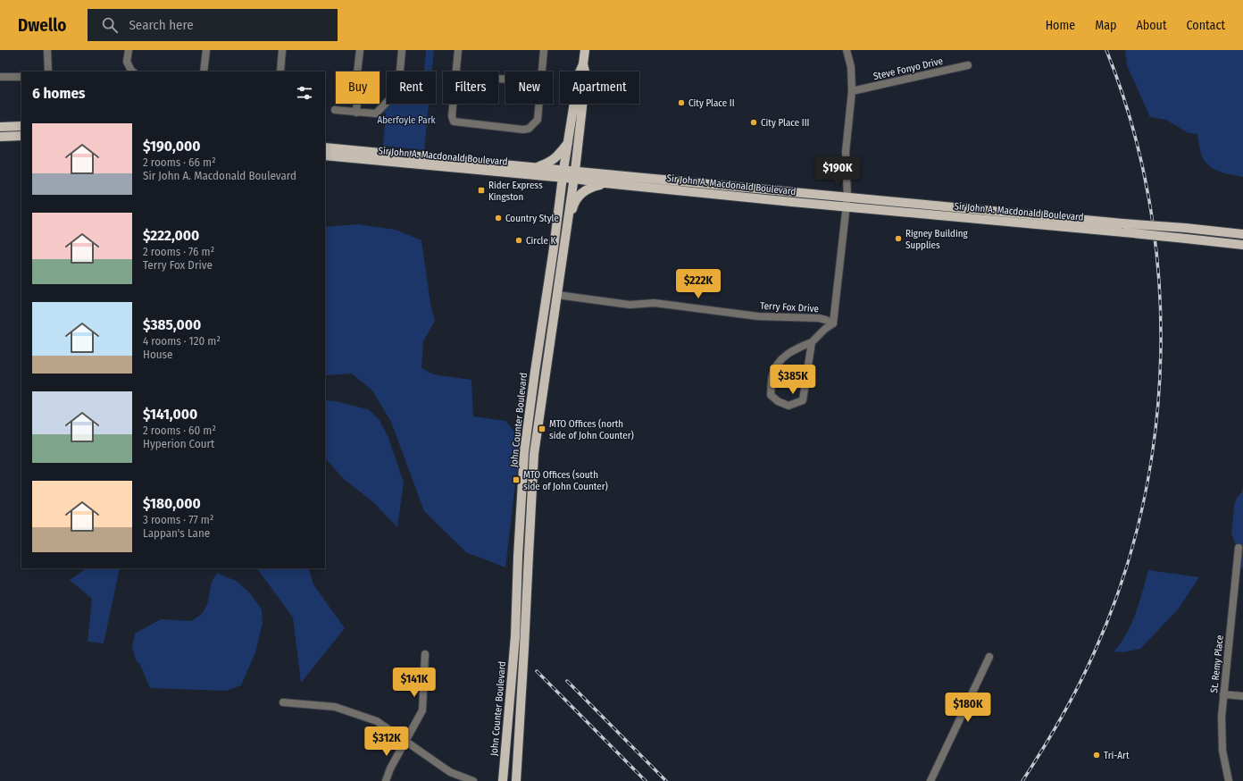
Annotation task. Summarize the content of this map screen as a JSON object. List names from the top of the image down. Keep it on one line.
{"streets":{"main road":["Sir John A. Macdonald Boulevard","John Counter Boulevard"],"street":["Steve Fonyo Drive","Terry Fox Drive","St. Remy Place"]},"crossings":[["Sir John A. Macdonald Boulevard","John Counter Boulevard"],["Terry Fox Drive","John Counter Boulevard"]],"parks":["Aberfoyle Park"],"places":{"other":["City Place II","City Place III","Country Style","Rigney Building Supplies","Circle K","Tri-Art"],"transit":["Rider Express Kingston","MTO Offices (north side of John Counter)","MTO Offices (south side of John Counter)"]},"page":{"header":"Dwello","search":"Search here","nav":["Home","Map","About","Contact"],"chip":["Buy","Rent","Filters","New","Apartment"],"heading":"6 homes","list":[{"name":"$190,000","note":"2 rooms · 66 m² · Sir John A. Macdonald Boulevard"},{"name":"$222,000","note":"2 rooms · 76 m² · Terry Fox Drive"},{"name":"$385,000","note":"4 rooms · 120 m² · House"},{"name":"$141,000","note":"2 rooms · 60 m² · Hyperion Court"},{"name":"$180,000","note":"3 rooms · 77 m² · Lappan's Lane"}],"price":["$190K","$222K","$385K","$141K","$180K","$312K"]}}
